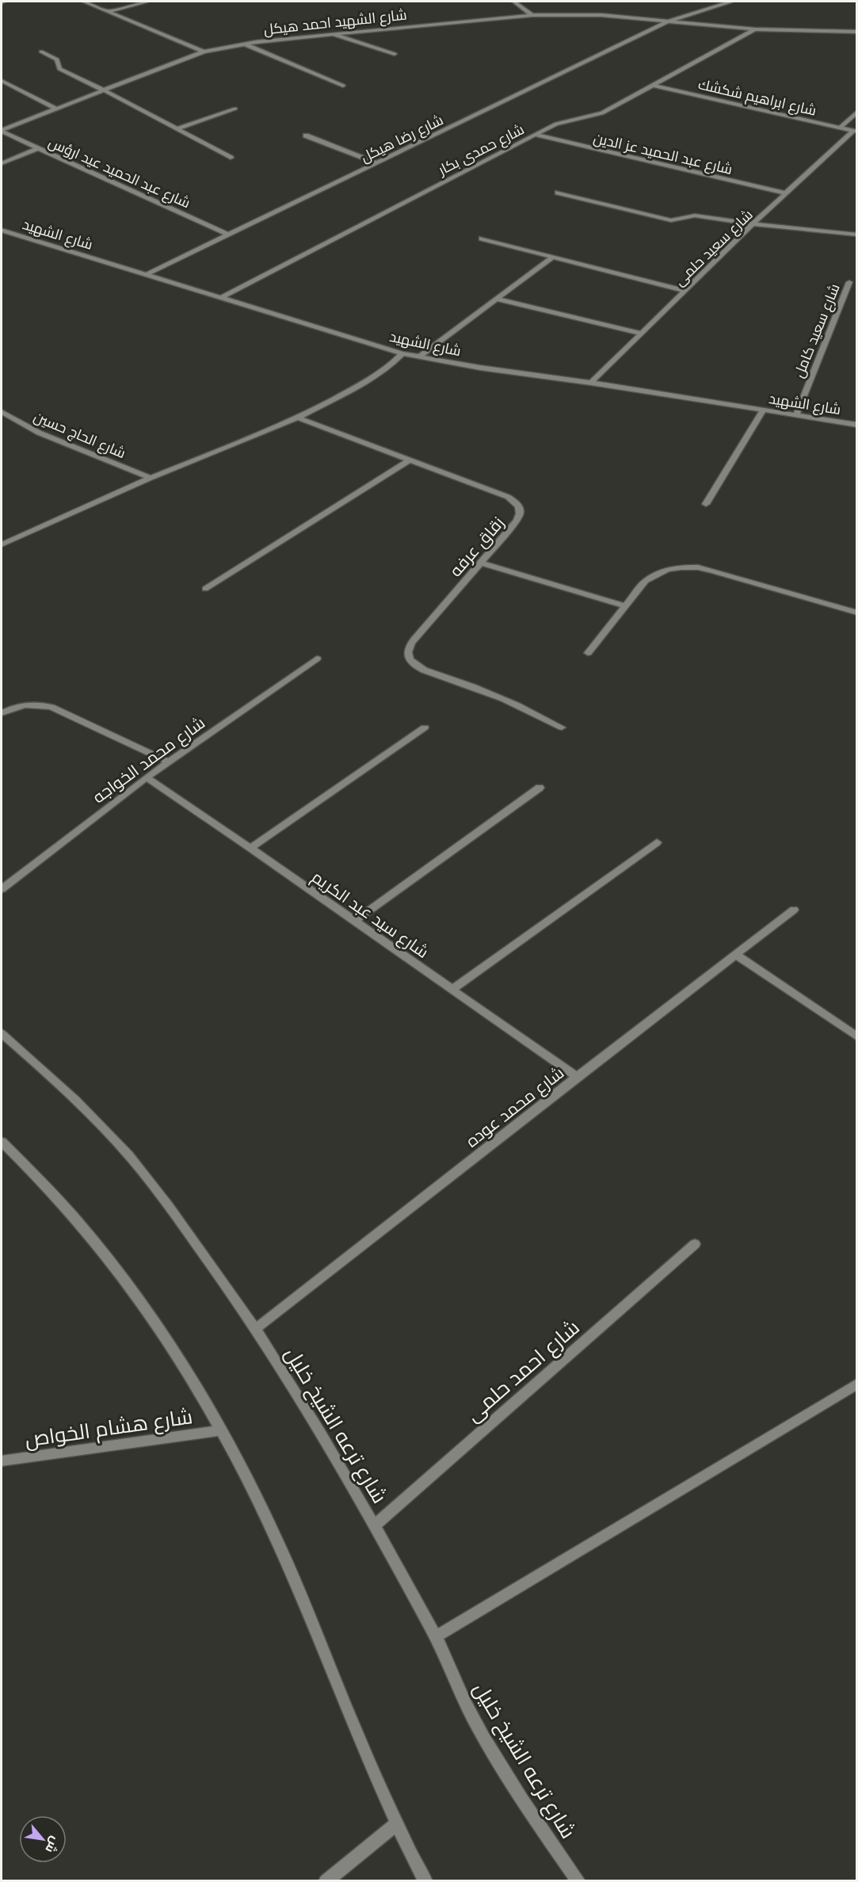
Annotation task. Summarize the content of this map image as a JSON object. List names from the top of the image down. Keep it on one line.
{"streets":{"street":["شارع الشهيد احمد هيكل","شارع ابراهيم شكشك","شارع رضا هيكل","شارع حمدى بكار","شارع عبد الحميد عز الدين","شارع عبد الحميد عيد ارؤس","شارع الشهيد","شارع سعيد حلمى","شارع سعيد كامل","شارع الحاج حسين","زقاق عرفه","شارع محمد الخواجه","شارع سيد عبد الكريم","شارع محمد عوده","شارع احمد حلمى","شارع ترعه الشيخ خليل","شارع هشام الخواص"]},"crossings":[["شارع الشهيد احمد هيكل","شارع رضا هيكل"],["شارع الشهيد احمد هيكل","شارع حمدى بكار"],["شارع الشهيد احمد هيكل","شارع عبد الحميد عيد ارؤس"],["شارع ابراهيم شكشك","شارع حمدى بكار"],["شارع ابراهيم شكشك","شارع سعيد حلمى"],["شارع رضا هيكل","شارع عبد الحميد عيد ارؤس"],["شارع رضا هيكل","شارع الشهيد"],["شارع حمدى بكار","شارع عبد الحميد عز الدين"],["شارع حمدى بكار","شارع الشهيد"],["شارع عبد الحميد عز الدين","شارع سعيد حلمى"],["شارع الشهيد","شارع سعيد حلمى"],["شارع الشهيد","شارع سعيد كامل"],["شارع محمد الخواجه","شارع سيد عبد الكريم"],["شارع سيد عبد الكريم","شارع محمد عوده"],["شارع محمد عوده","شارع ترعه الشيخ خليل"],["شارع احمد حلمى","شارع ترعه الشيخ خليل"]],"north":"bottom right"}
